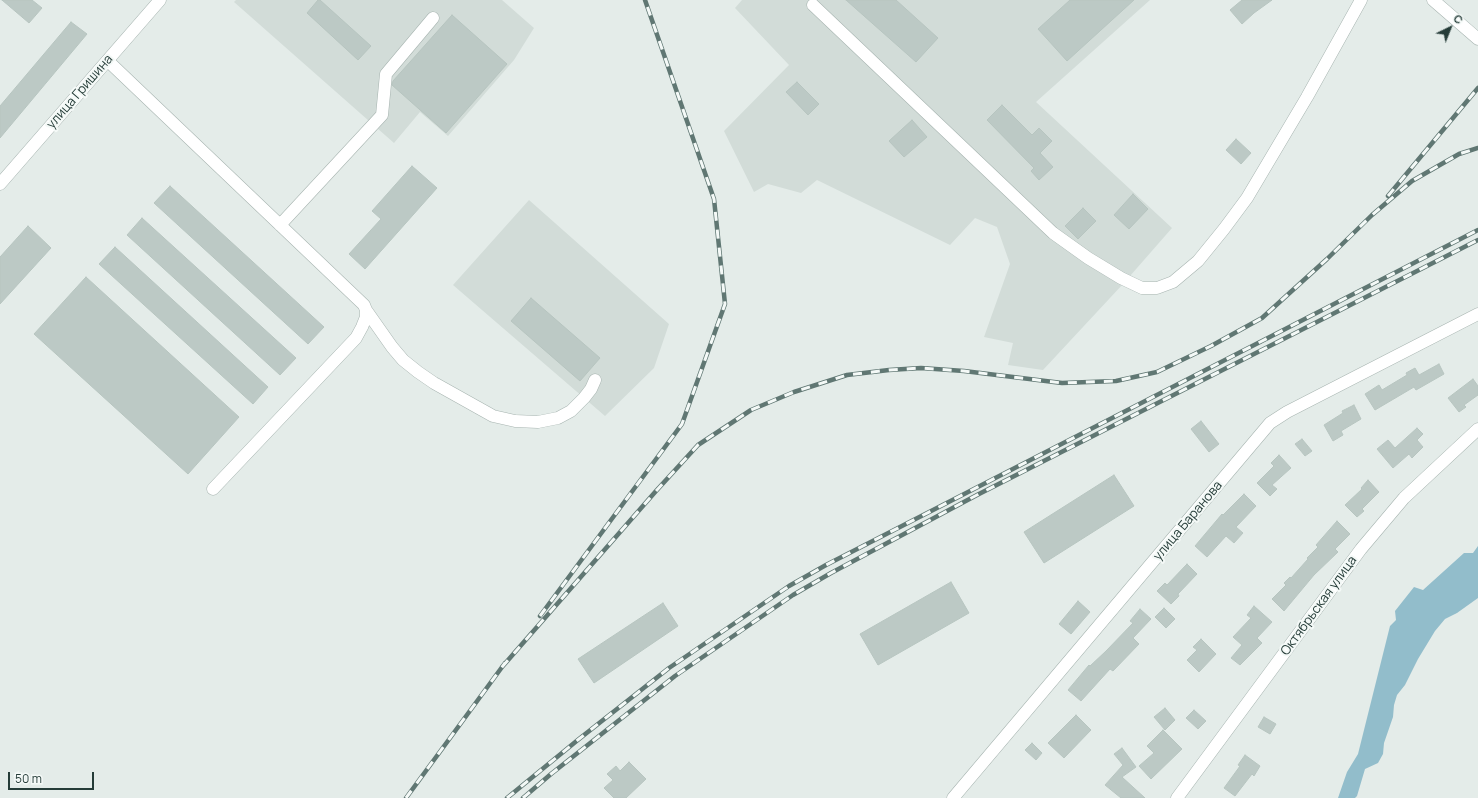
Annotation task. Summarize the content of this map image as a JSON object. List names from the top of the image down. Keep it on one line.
{"streets":{"street":["улица Гришина","улица Баранова","Октябрьская улица"]},"scale_bar":"50 m","north":"top right"}
